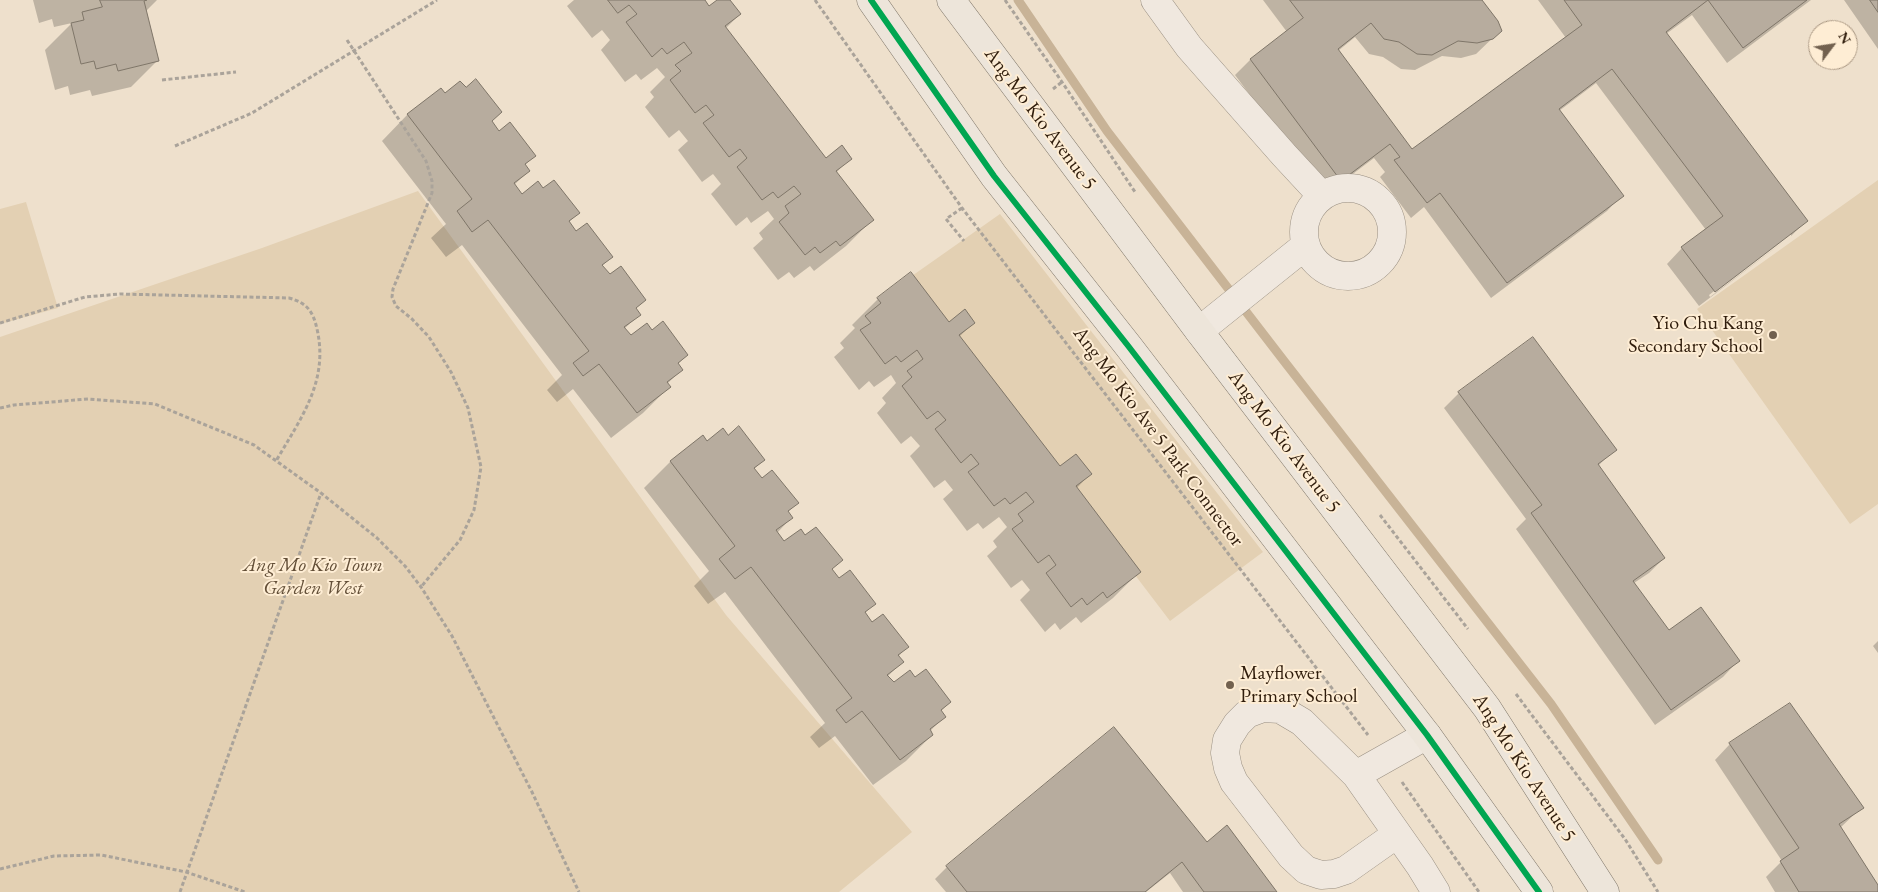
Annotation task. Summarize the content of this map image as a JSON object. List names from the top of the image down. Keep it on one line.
{"streets":{"main road":["Ang Mo Kio Avenue 5"],"path":["Ang Mo Kio Ave 5 Park Connector"]},"parks":["Ang Mo Kio Town Garden West"],"places":["Yio Chu Kang Secondary School","Mayflower Primary School"],"north":"top right"}
